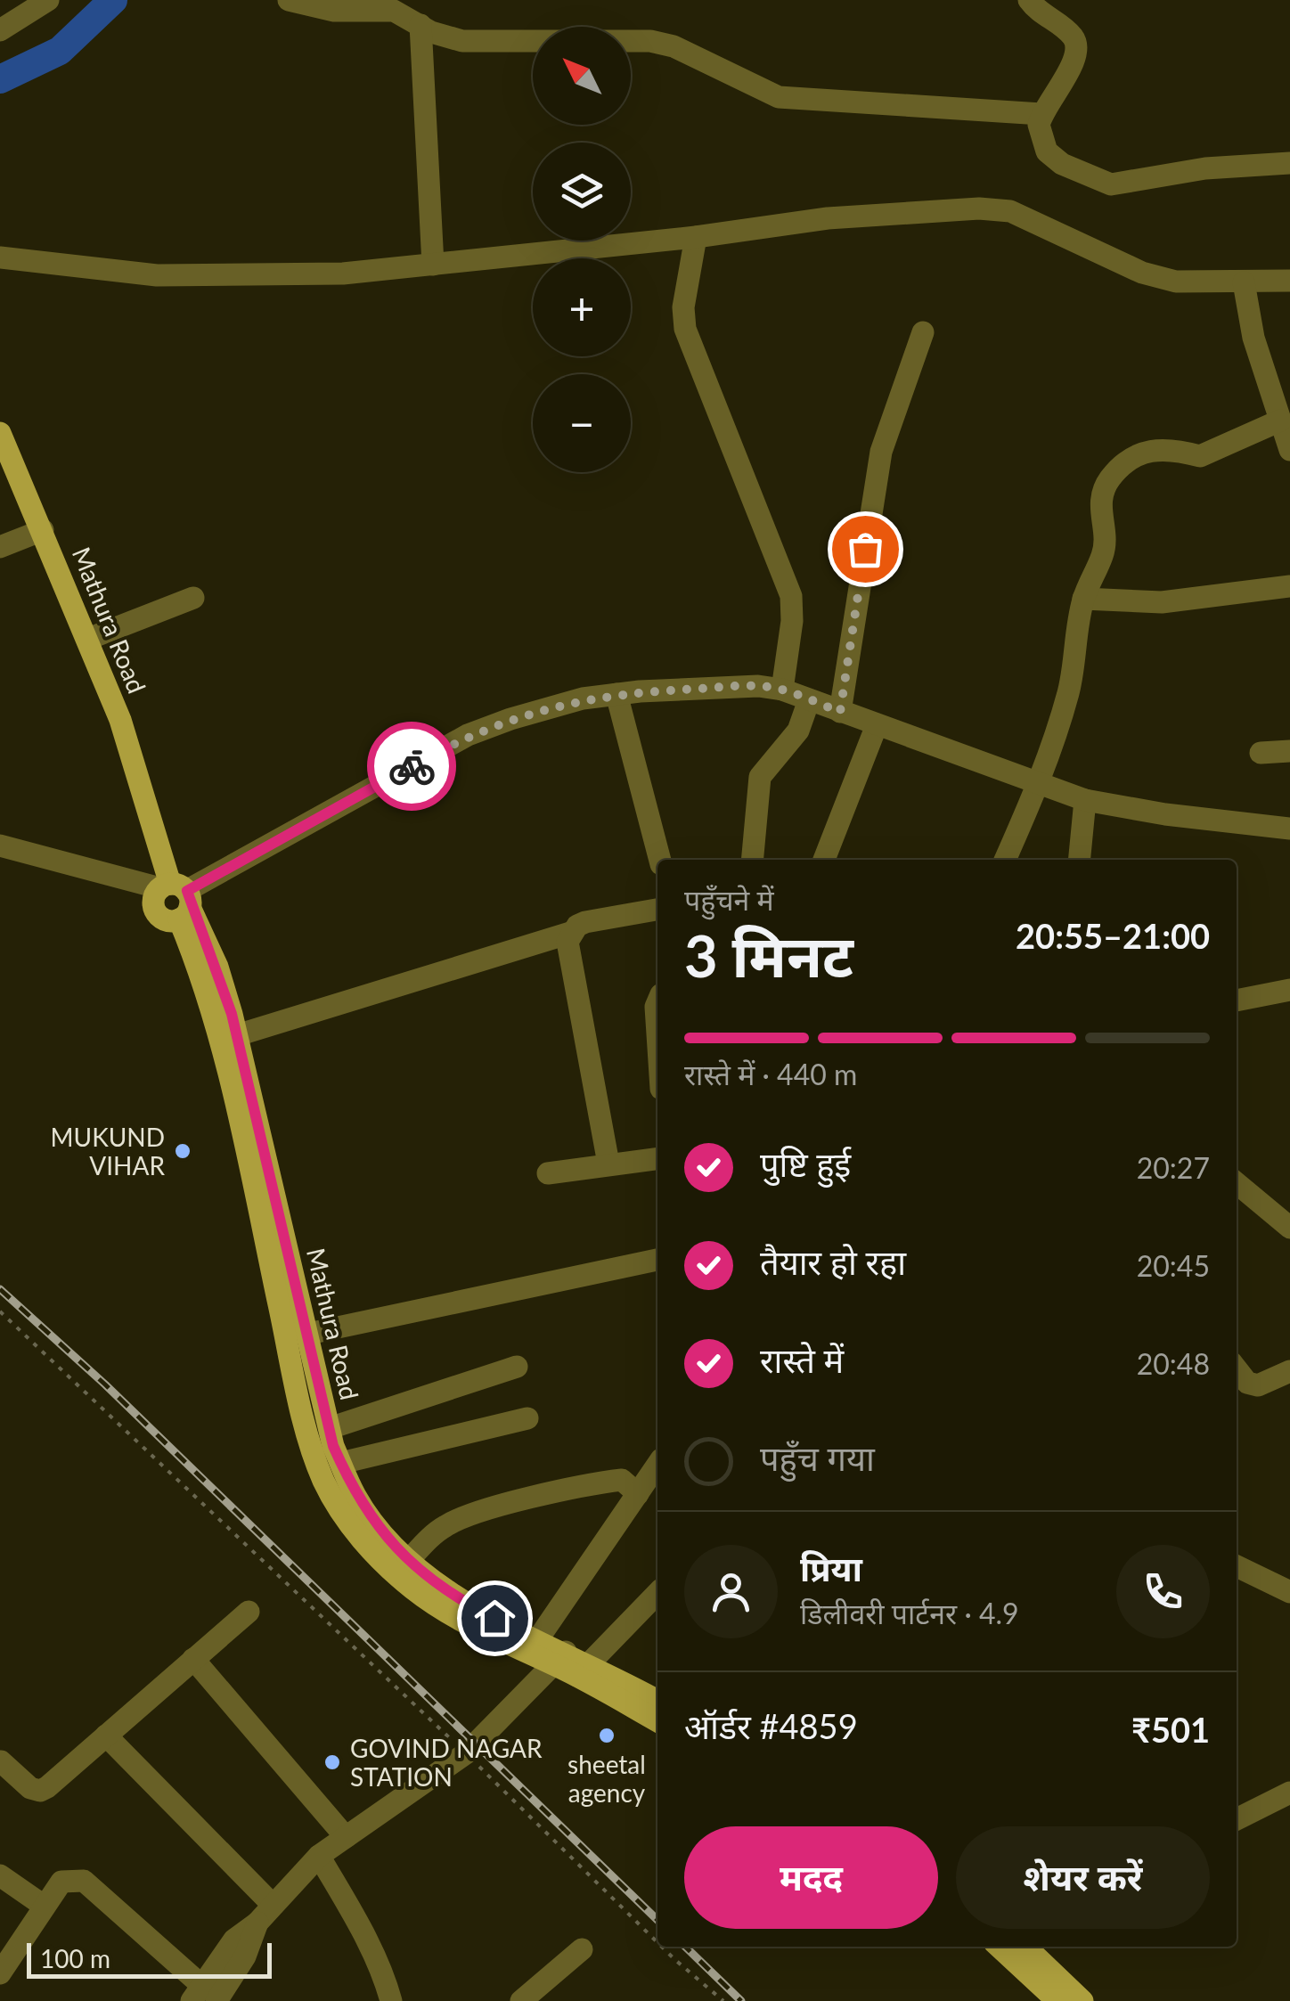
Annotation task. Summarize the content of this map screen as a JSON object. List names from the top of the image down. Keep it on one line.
{"streets":{"main road":["Mathura Road"]},"places":["MUKUND VIHAR","sheetal agency","GOVIND NAGAR STATION"],"scale_bar":"100 m","north":"top left","page":{"map_buttons":["+","−"],"heading":["3 मिनट","पहुँचने में","20:55–21:00"],"panel":["प्रिया","डिलीवरी पार्टनर · 4.9","ऑर्डर #4859","₹501"],"bar":"रास्ते में · 440 m","list":[["पुष्टि हुई","20:27"],["तैयार हो रहा","20:45"],["रास्ते में","20:48"],"पहुँच गया"],"buttons":["मदद","शेयर करें"],"scale":"100 m"}}
